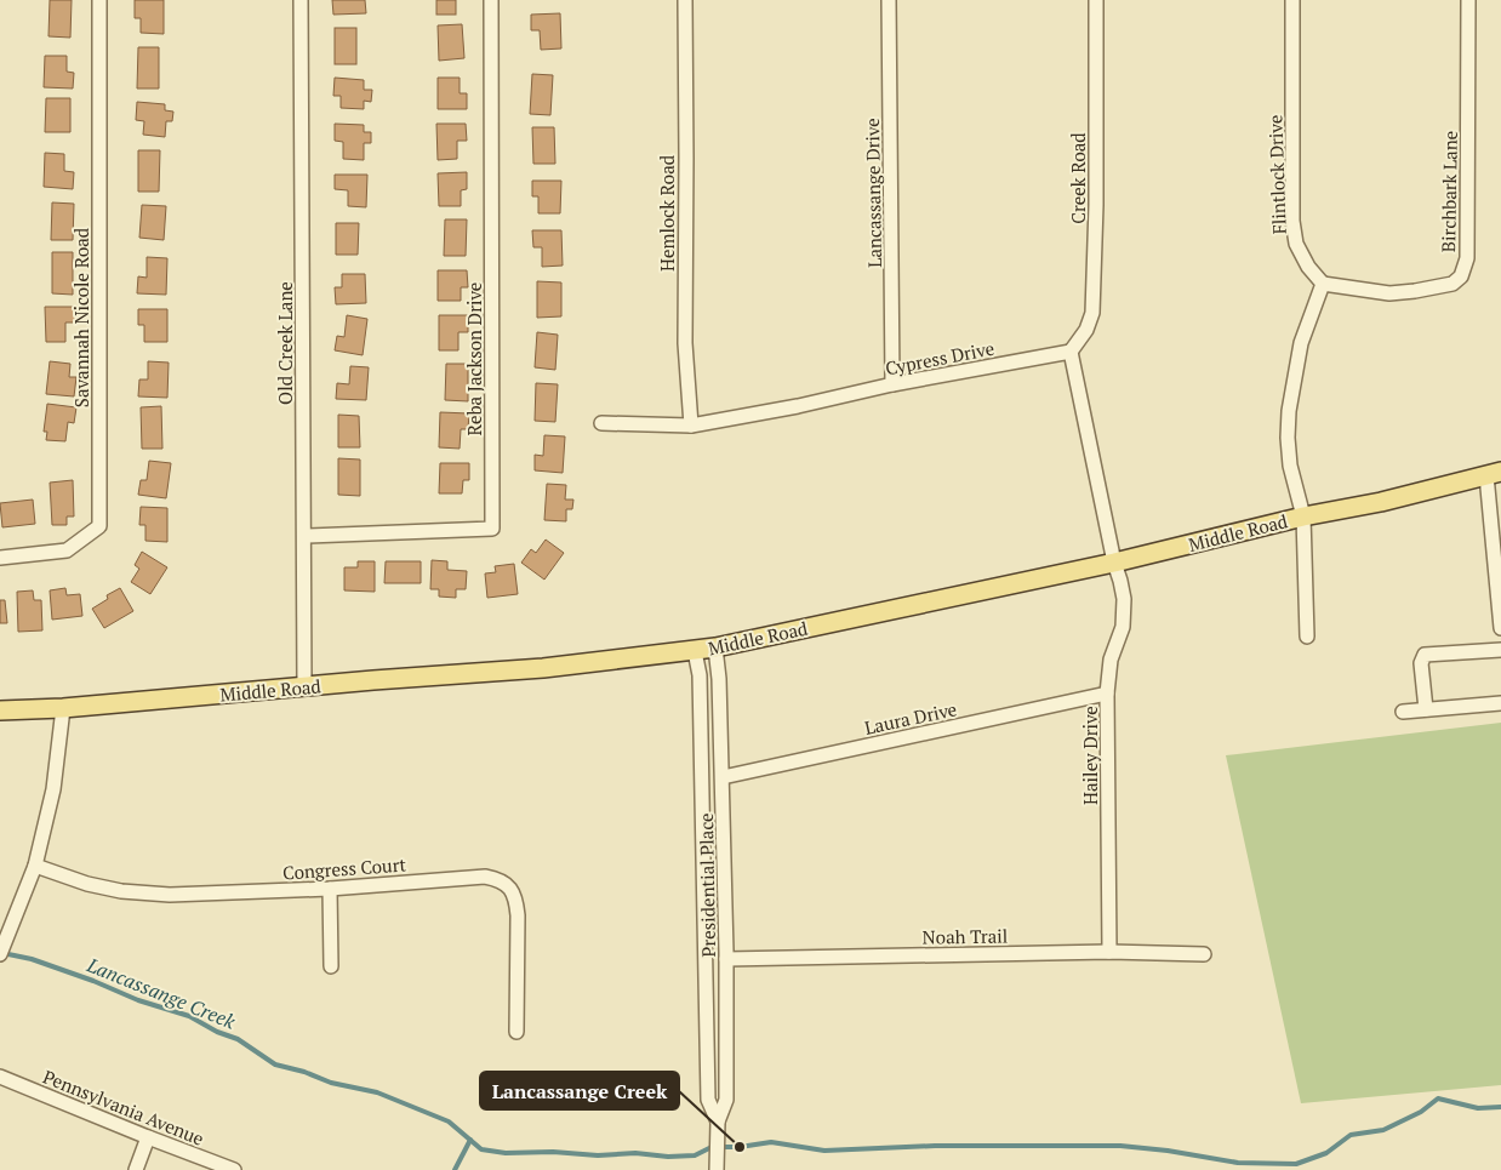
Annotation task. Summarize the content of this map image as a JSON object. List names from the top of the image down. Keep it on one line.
{"streets":{"main road":["Middle Road"],"street":["Flintlock Drive","Creek Road","Birchbark Lane","Lancassange Drive","Hemlock Road","Savannah Nicole Road","Old Creek Lane","Cypress Drive","Reba Jackson Drive","Laura Drive","Hailey Drive","Congress Court","Presidential Place","Noah Trail","Pennsylvania Avenue"]},"crossings":[["Flintlock Drive","Birchbark Lane"],["Creek Road","Cypress Drive"],["Lancassange Drive","Cypress Drive"],["Hemlock Road","Cypress Drive"],["Old Creek Lane","Reba Jackson Drive"],["Old Creek Lane","Middle Road"],["Middle Road","Hailey Drive"],["Middle Road","Presidential Place"],["Laura Drive","Hailey Drive"],["Laura Drive","Presidential Place"],["Hailey Drive","Noah Trail"],["Presidential Place","Noah Trail"]],"water":["Lancassange Creek"],"places":["Lancassange Creek"]}
